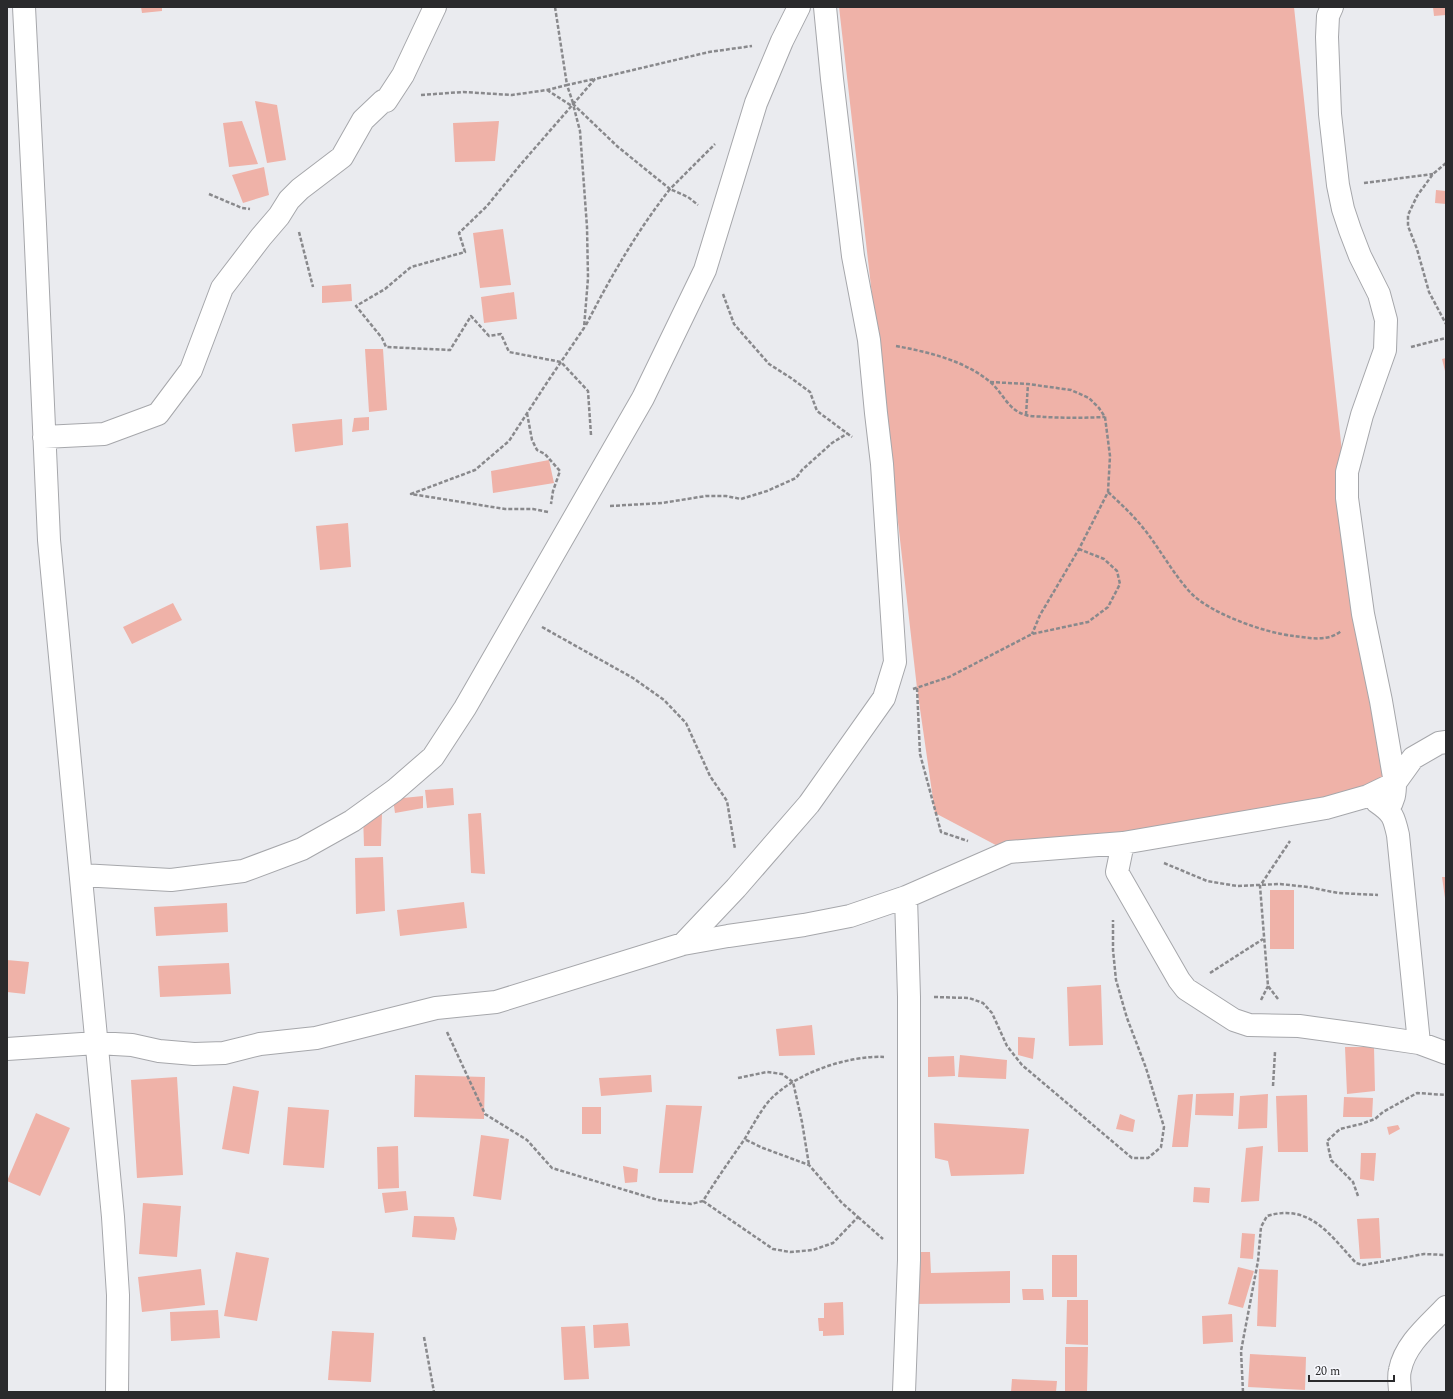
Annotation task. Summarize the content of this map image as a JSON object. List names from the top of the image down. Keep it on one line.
{"scale_bar":"20 m"}
